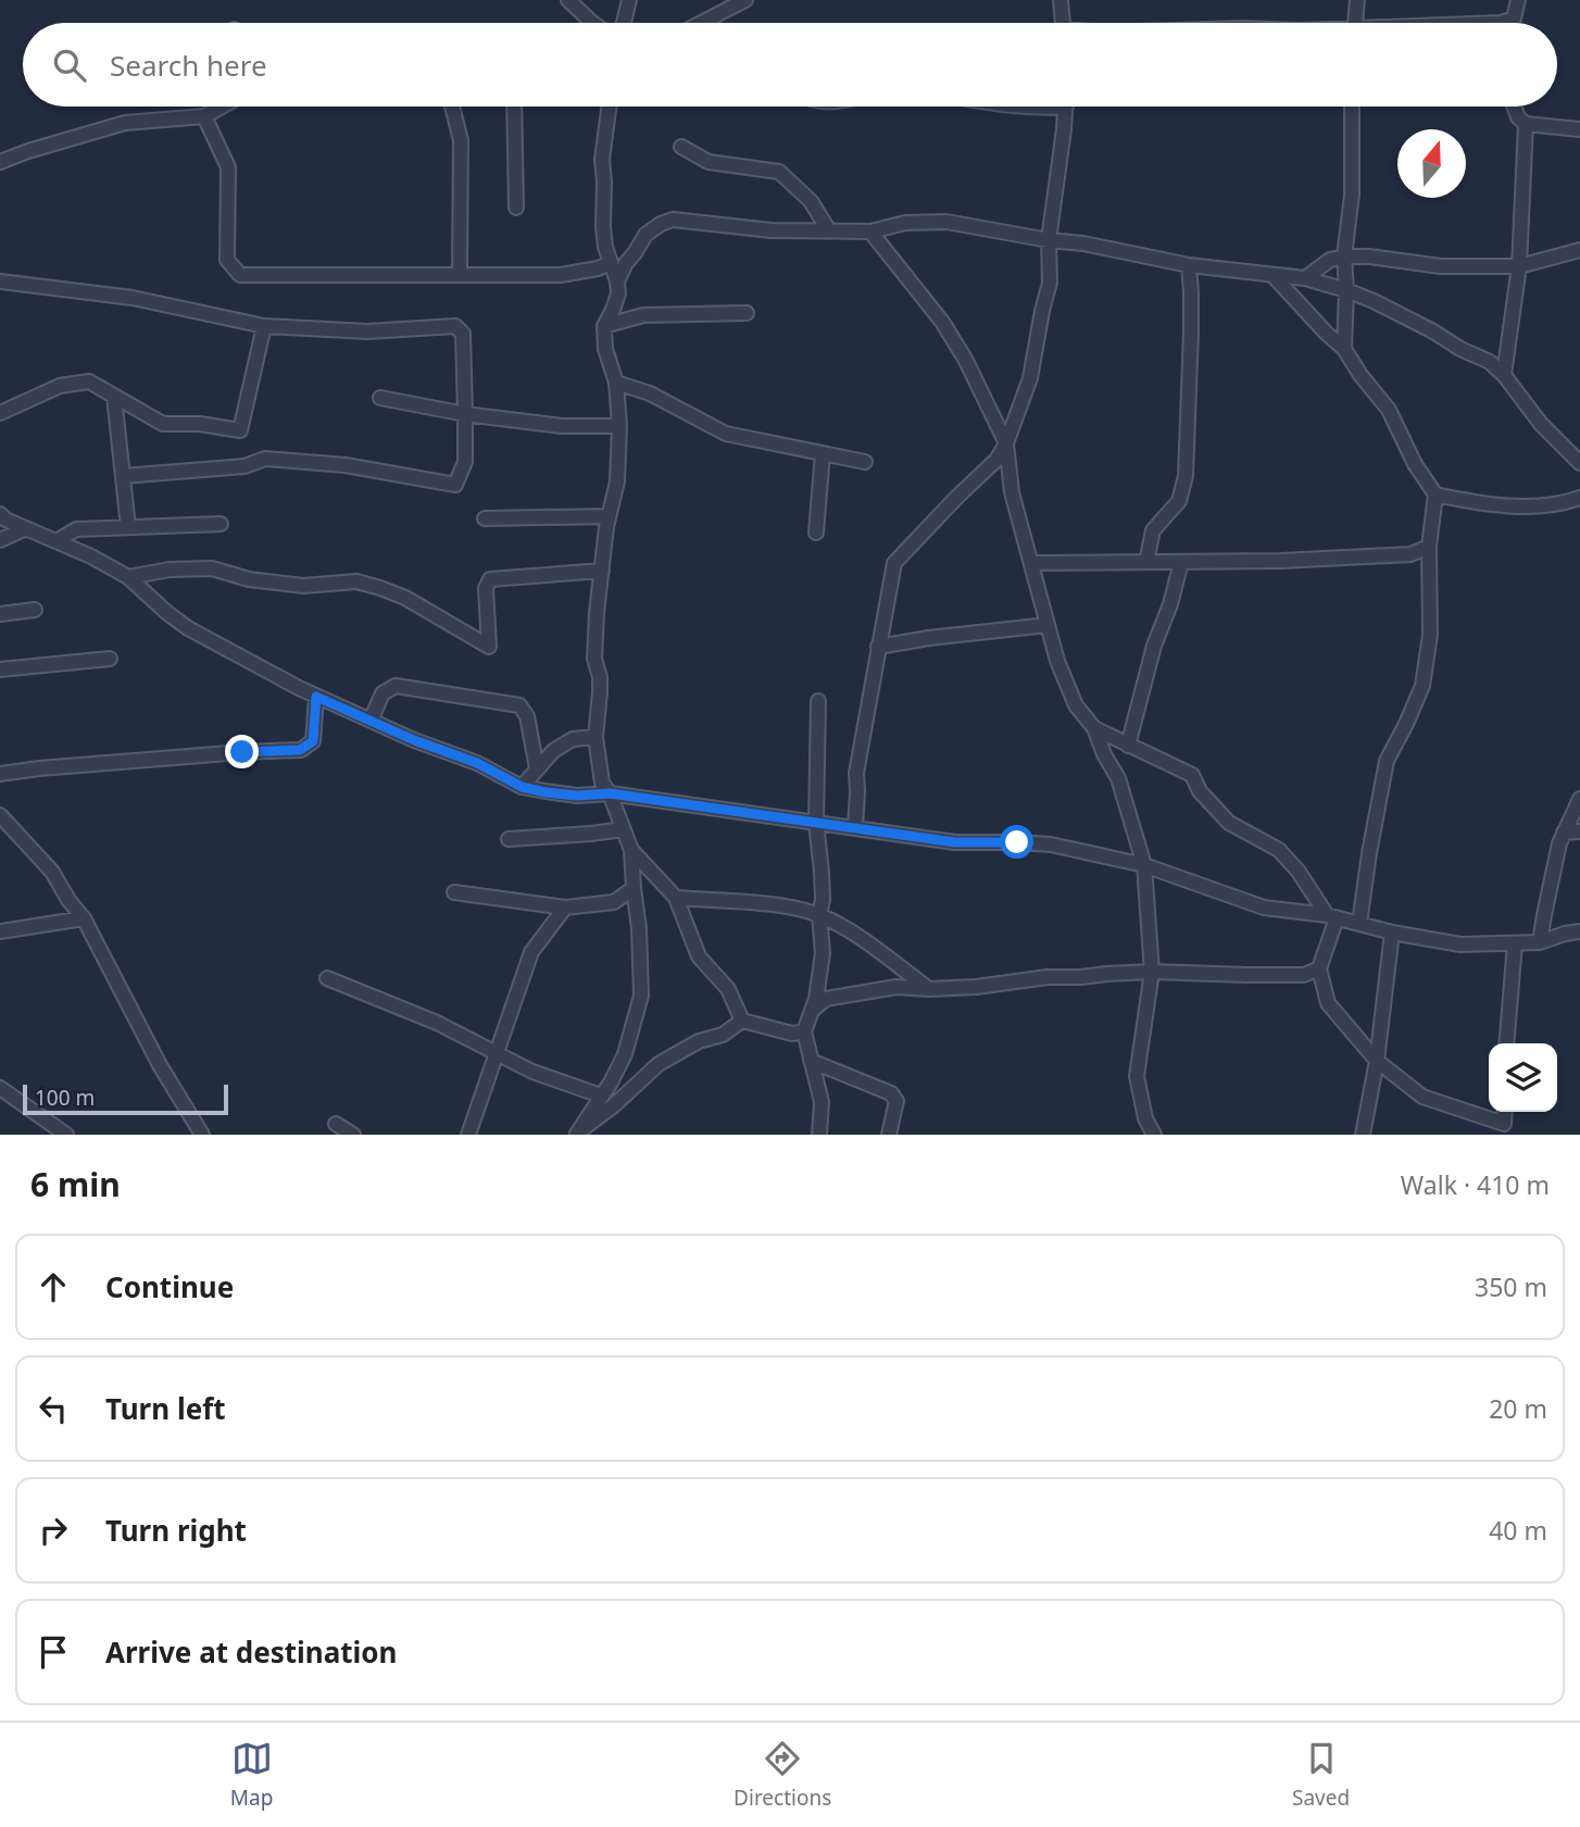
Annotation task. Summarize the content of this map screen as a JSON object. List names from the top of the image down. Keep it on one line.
{"scale_bar":"100 m","north":"top","page":{"search":"Search here","scale":"100 m","heading":["6 min","Walk · 410 m"],"list":[["Continue","350 m"],["Turn left","20 m"],["Turn right","40 m"],"Arrive at destination"],"nav":["Map","Directions","Saved"]}}
